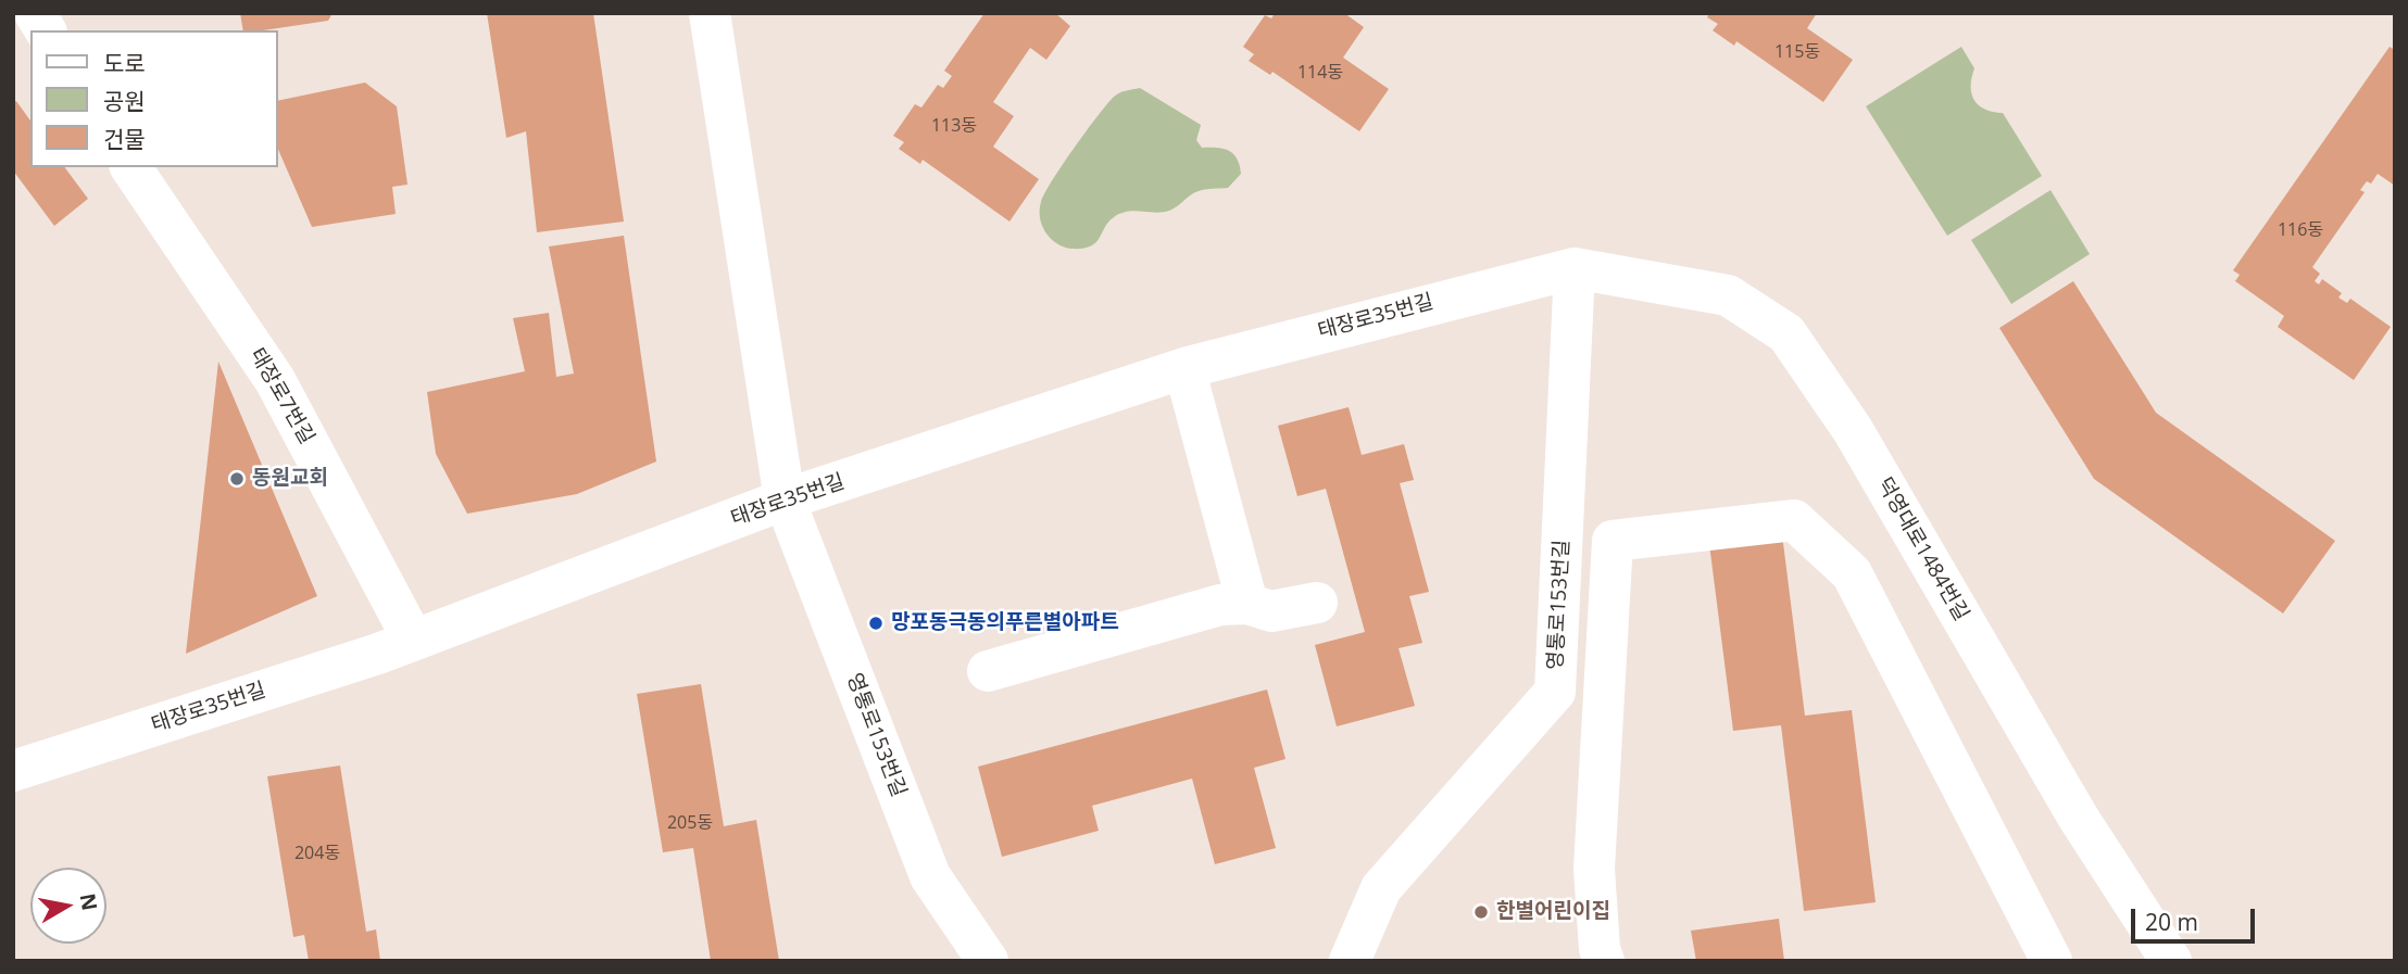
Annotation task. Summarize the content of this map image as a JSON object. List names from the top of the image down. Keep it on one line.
{"streets":{"street":["태장로35번길","태장로7번길","덕영대로1484번길","영통로153번길"]},"crossings":[["태장로35번길","태장로7번길"],["태장로35번길","덕영대로1484번길"],["태장로35번길","영통로153번길"],["덕영대로1484번길","영통로153번길"]],"places":["동원교회","망포동극동의푸른별아파트","한별어린이집"],"house_numbers":["115동","114동","113동","116동","205동","204동"],"legend":["도로","공원","건물"],"scale_bar":"20 m","north":"right"}
